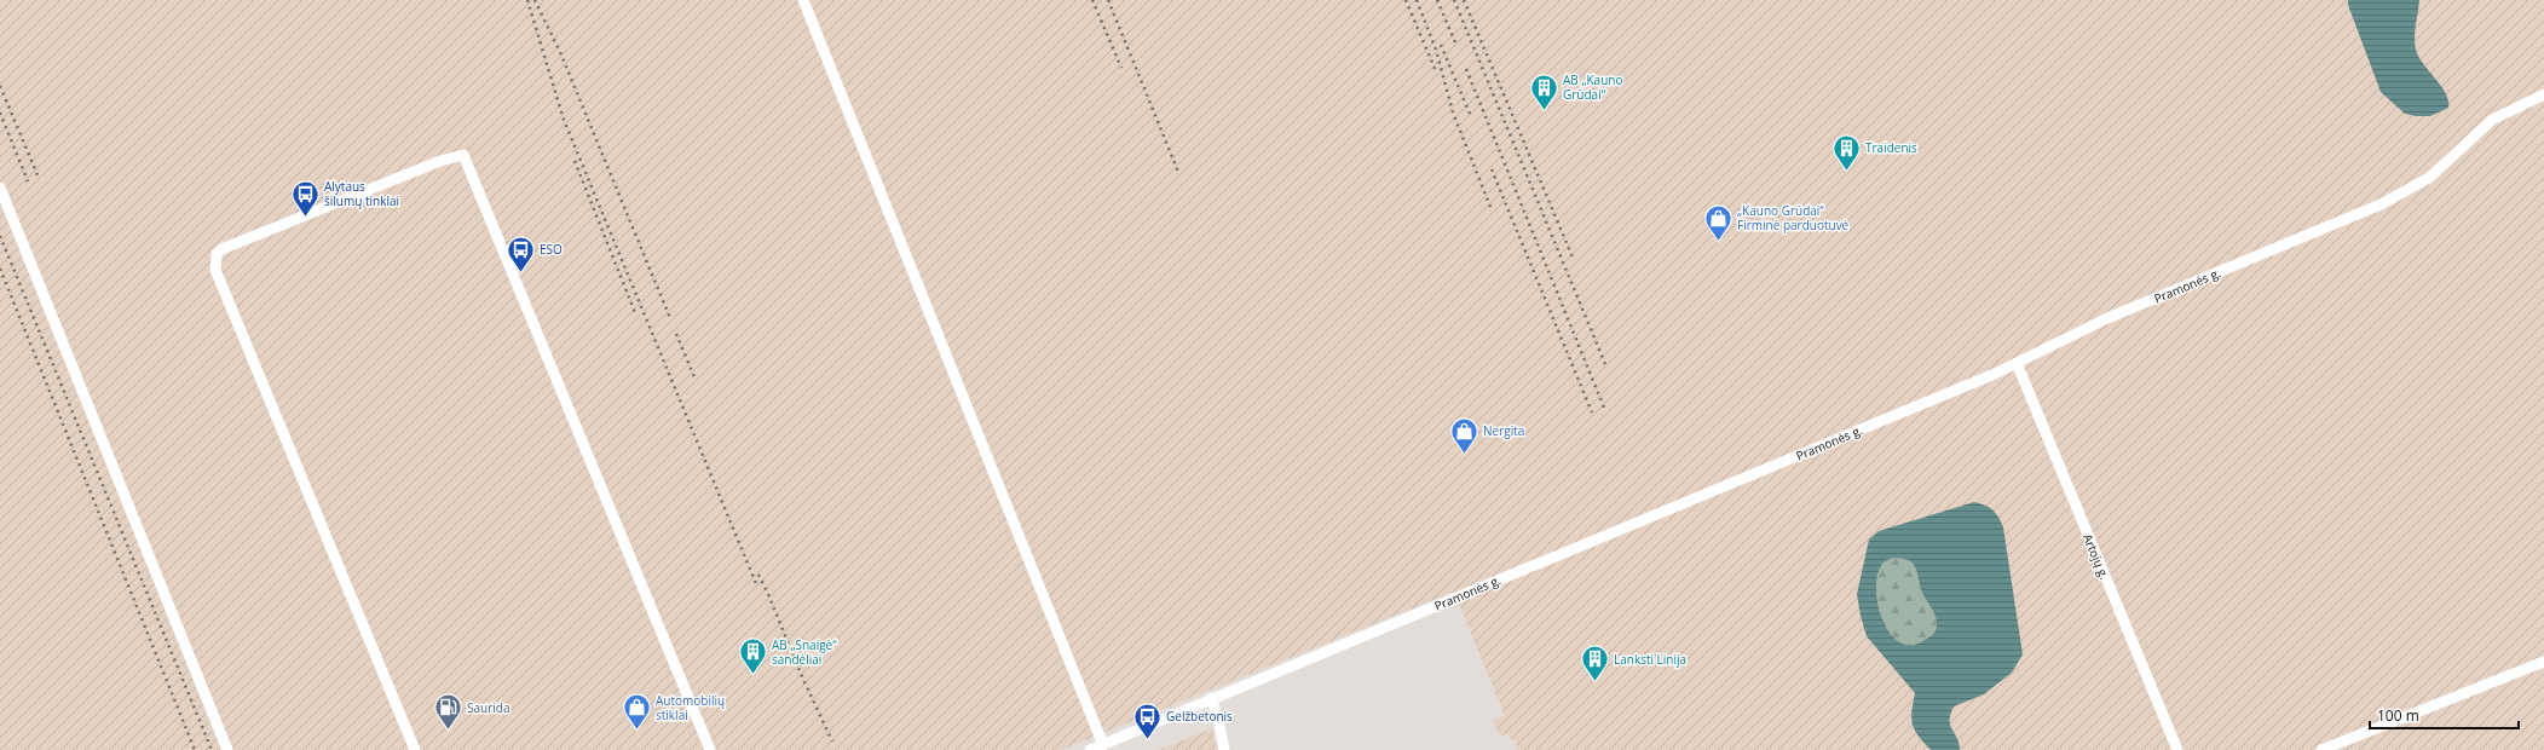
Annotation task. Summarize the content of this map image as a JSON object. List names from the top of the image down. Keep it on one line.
{"streets":{"street":["Pramonės g.","Artojų g."]},"crossings":[["Pramonės g.","Artojų g."]],"places":{"building":["AB „Kauno Grūdai“","Traidenis","AB „Snaigė“ sandėliai","Lanksti Linija"],"bus stop":["Alytaus šilumų tinklai","ESO","Gelžbetonis"],"shop":["„Kauno Grūdai“ Firminė parduotuvė","Nergita","Automobilių stiklai"],"fuel station":["Saurida"]},"scale_bar":"100 m"}
